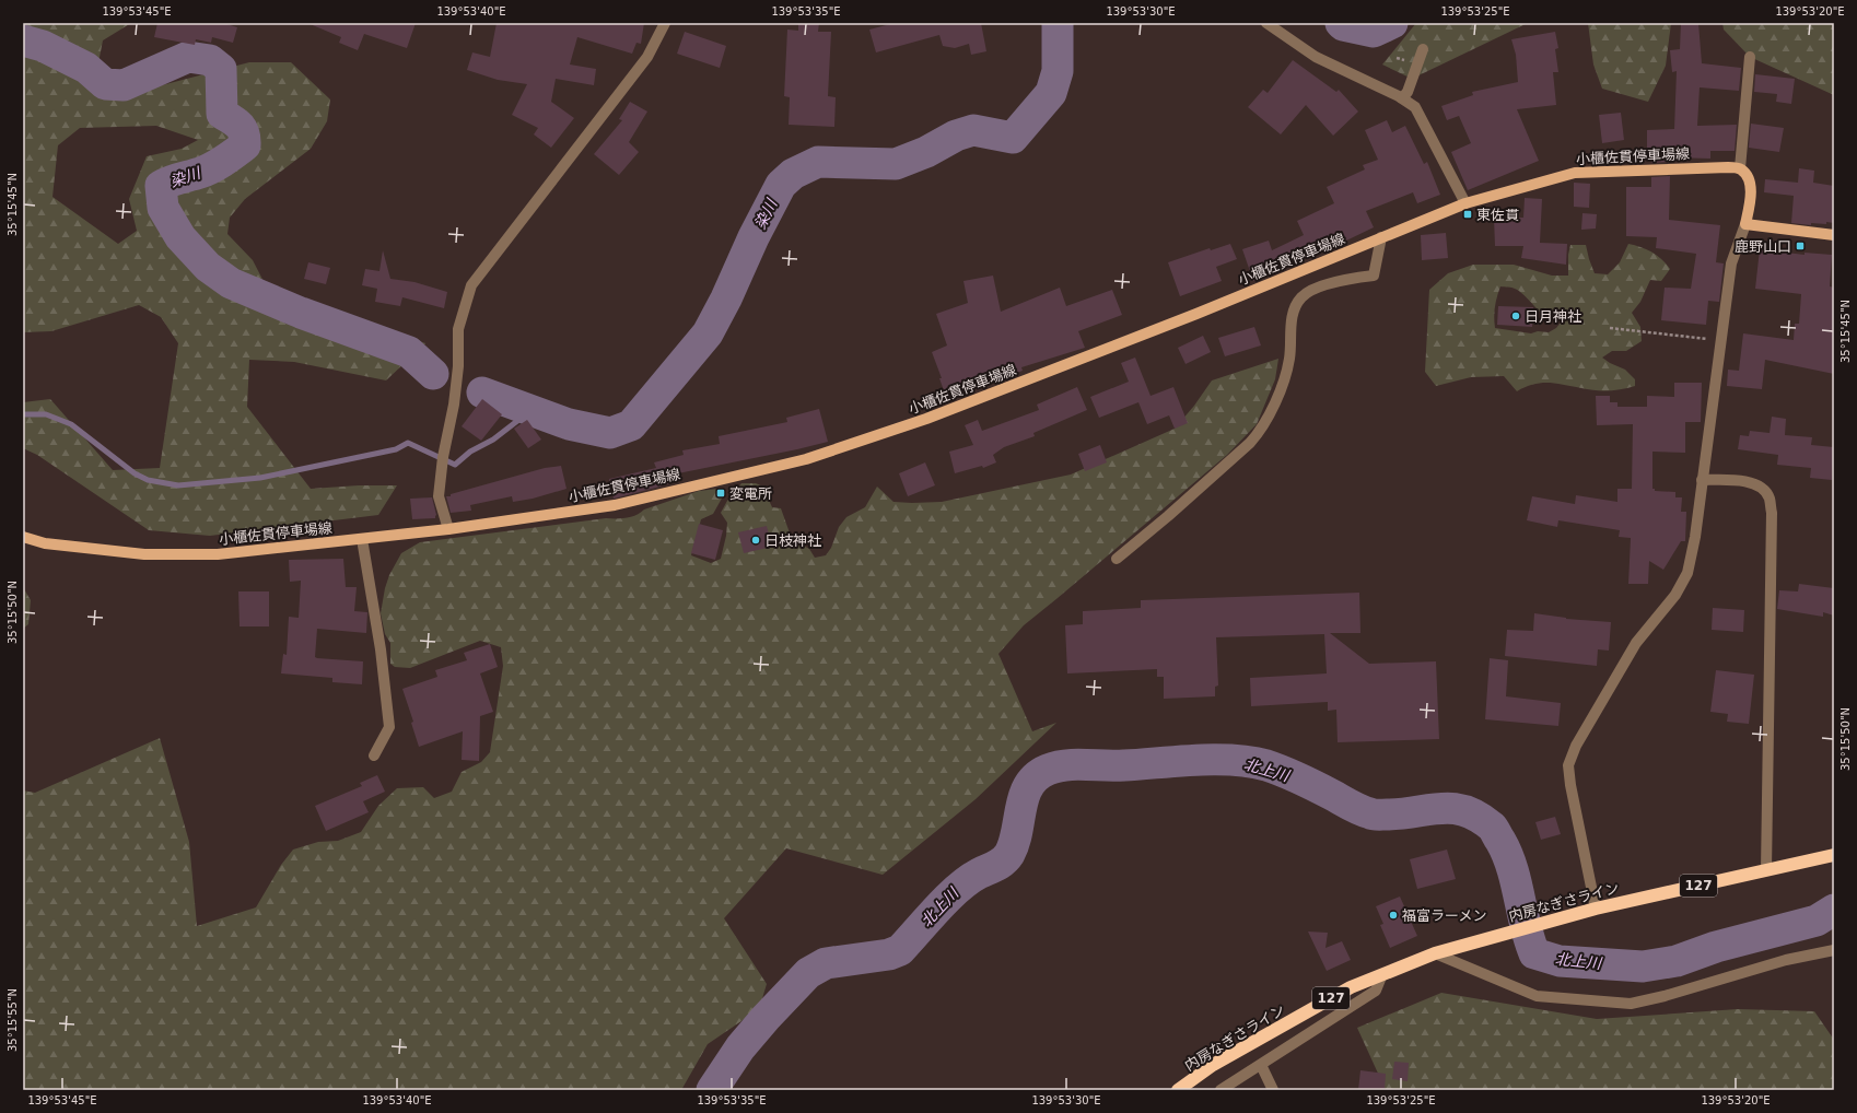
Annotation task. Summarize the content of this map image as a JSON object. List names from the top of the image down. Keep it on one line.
{"streets":{"highway":["127","内房なぎさライン"],"main road":["小櫃佐貫停車場線"]},"water":["染川","北上川"],"places":{"transit":["東佐貫","鹿野山口","変電所"],"other":["日月神社","日枝神社","福富ラーメン"]},"coordinates":["139°53'45\"E","139°53'40\"E","139°53'35\"E","139°53'30\"E","139°53'25\"E","139°53'20\"E","35°15'45\"N","35°15'50\"N","35°15'55\"N"]}
